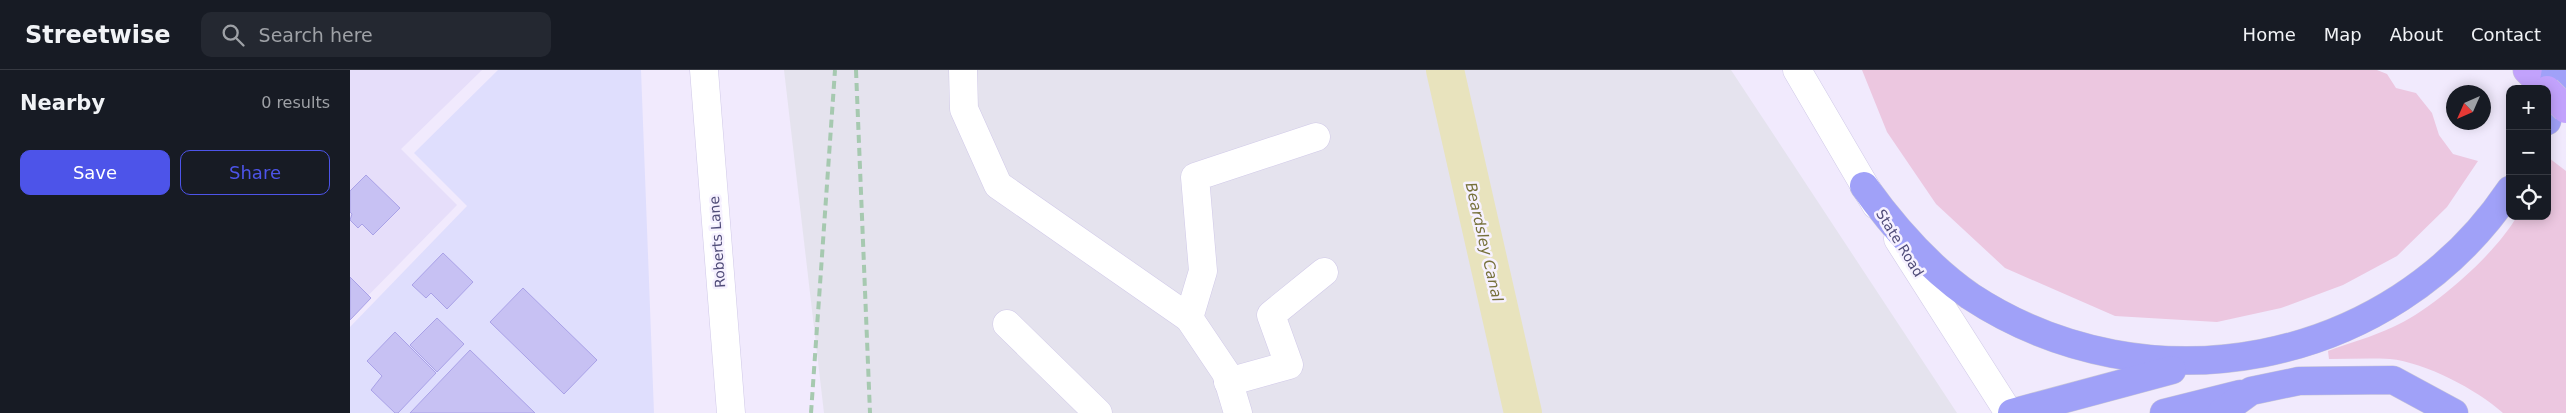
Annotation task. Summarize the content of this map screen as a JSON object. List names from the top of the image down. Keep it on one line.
{"streets":{"street":["Roberts Lane","State Road"]},"water":["Beardsley Canal"],"north":"bottom left","page":{"header":"Streetwise","search":"Search here","nav":["Home","Map","About","Contact"],"heading":["Nearby","0 results"],"map_buttons":["+","−"],"buttons":["Save","Share"]}}
